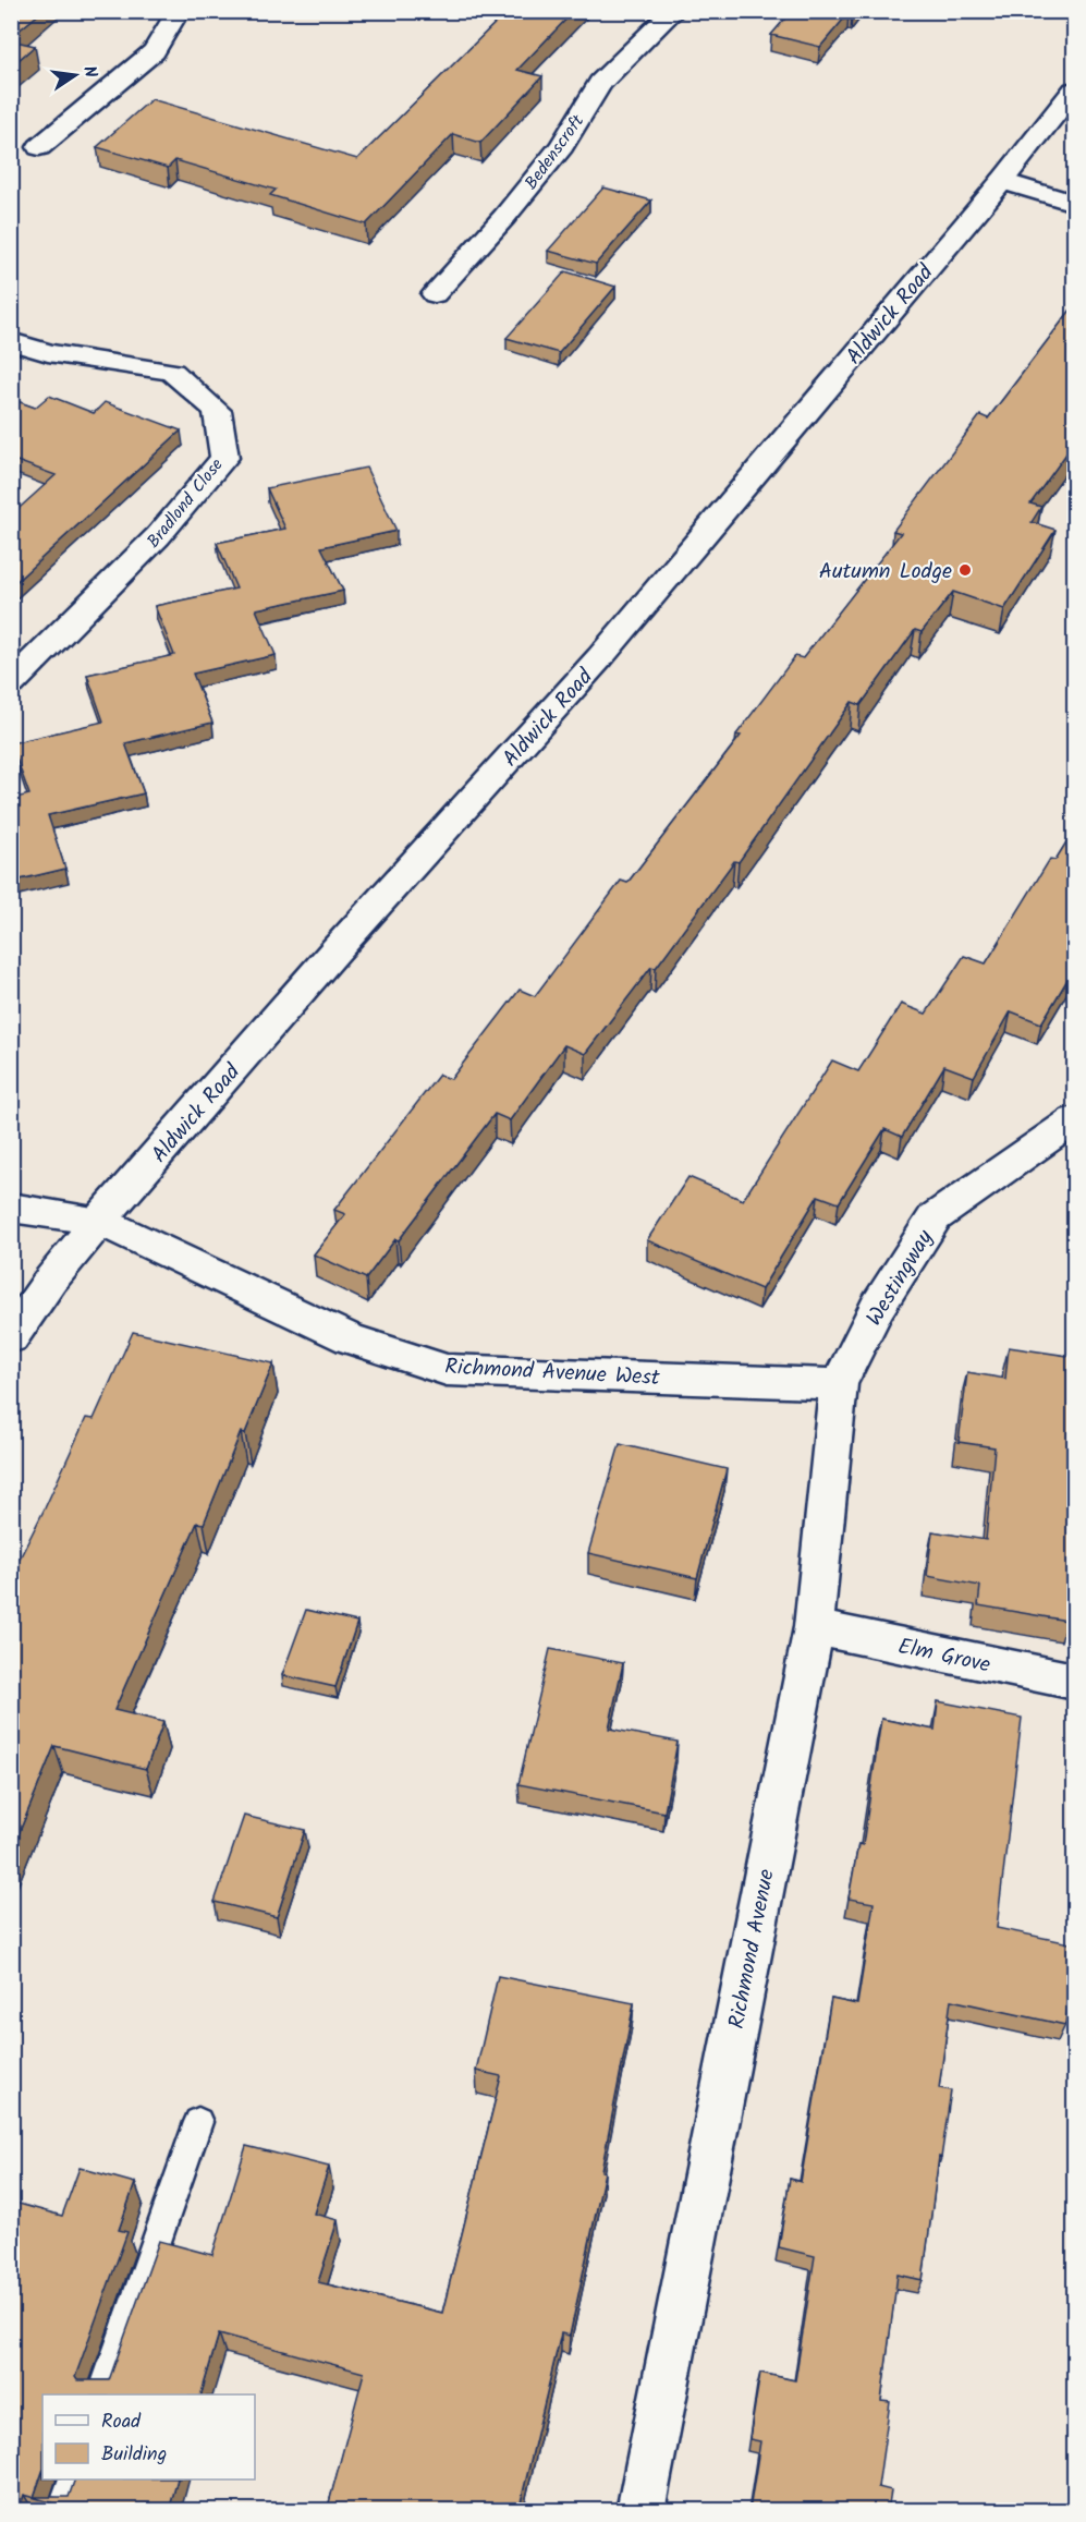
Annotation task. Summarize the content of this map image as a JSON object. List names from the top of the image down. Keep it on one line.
{"streets":{"street":["Bedenscroft","Aldwick Road","Bradlond Close","Westingway","Richmond Avenue West","Elm Grove","Richmond Avenue"]},"crossings":[["Aldwick Road","Richmond Avenue West"],["Westingway","Richmond Avenue West"],["Westingway","Richmond Avenue"],["Richmond Avenue West","Richmond Avenue"],["Elm Grove","Richmond Avenue"]],"places":["Autumn Lodge"],"legend":["Road","Building"],"north":"right"}
